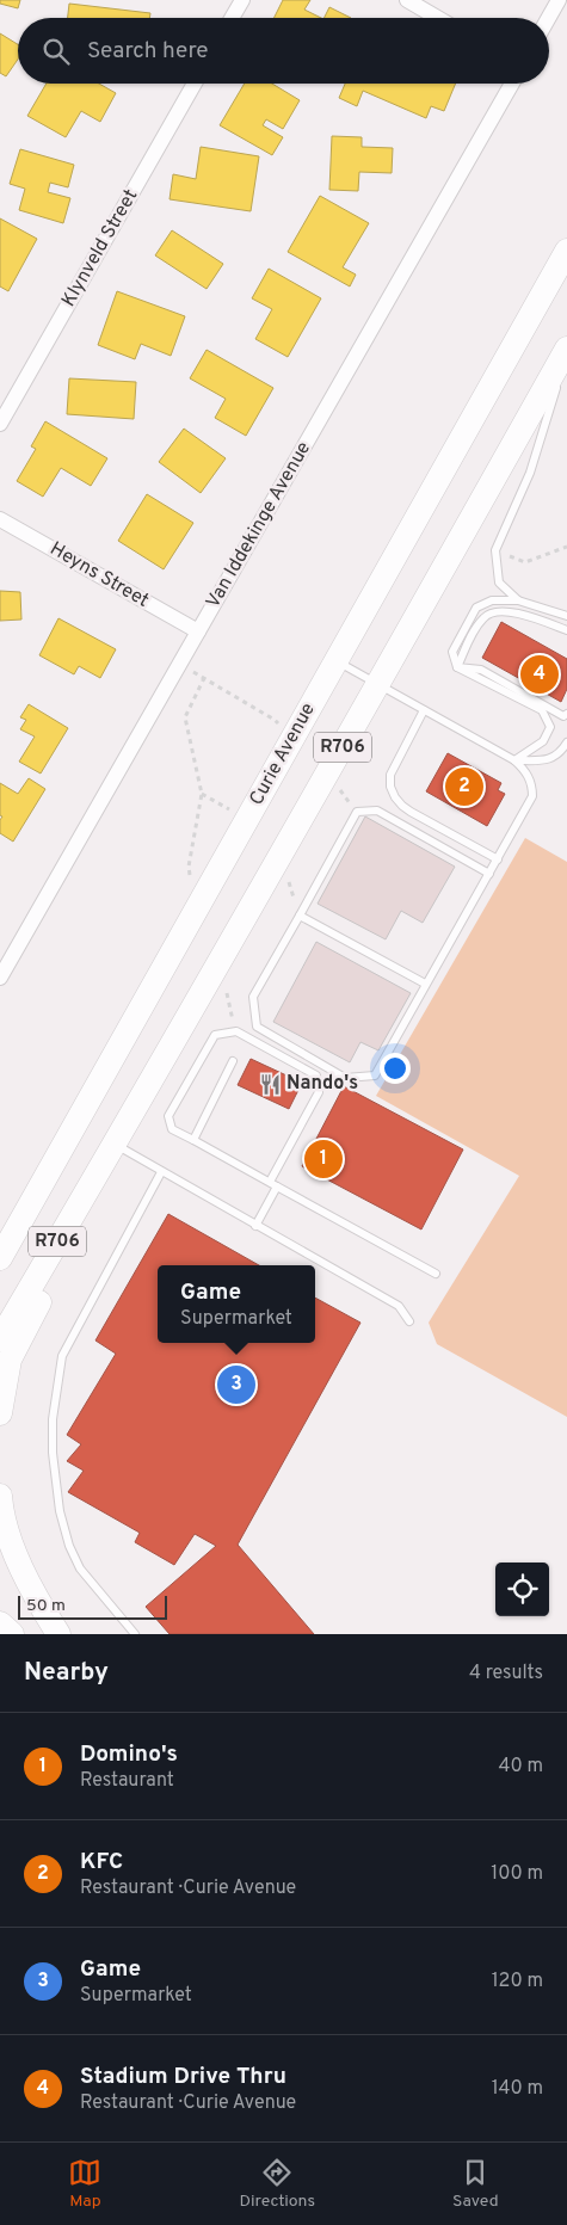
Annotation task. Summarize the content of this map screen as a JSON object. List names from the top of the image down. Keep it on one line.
{"streets":{"main road":["R706","Curie Avenue"],"street":["Klynveld Street","Van Iddekinge Avenue","Heyns Street"]},"crossings":[["Van Iddekinge Avenue","Heyns Street"]],"places":{"restaurant":["Nando's"]},"scale_bar":"50 m","page":{"search":"Search here","pins":["4","2","1","3"],"popup":["Game","Supermarket"],"scale":"50 m","heading":["Nearby","4 results"],"list":[{"mark":"1","name":"Domino's","note":"Restaurant","value":"40 m"},{"mark":"2","name":"KFC","note":"Restaurant · Curie Avenue","value":"100 m"},{"mark":"3","name":"Game","note":"Supermarket","value":"120 m"},{"mark":"4","name":"Stadium Drive Thru","note":"Restaurant · Curie Avenue","value":"140 m"}],"nav":["Map","Directions","Saved"]}}
